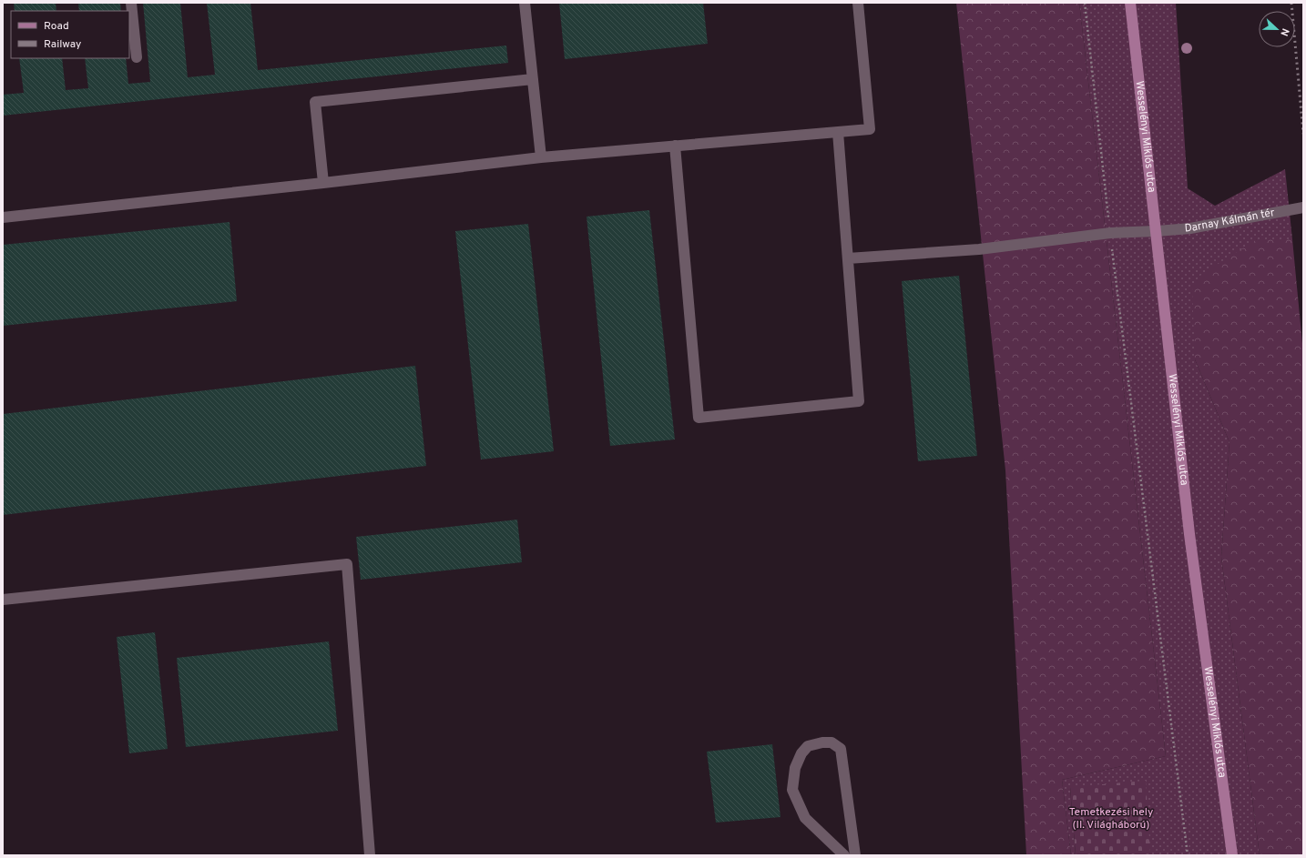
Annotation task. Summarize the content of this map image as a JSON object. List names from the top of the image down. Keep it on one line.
{"streets":{"main road":["Wesselényi Miklós utca"],"street":["Darnay Kálmán tér"]},"crossings":[["Wesselényi Miklós utca","Darnay Kálmán tér"]],"parks":["Temetkezési hely (II. Világháború)"],"legend":["Road","Railway"],"north":"right"}
